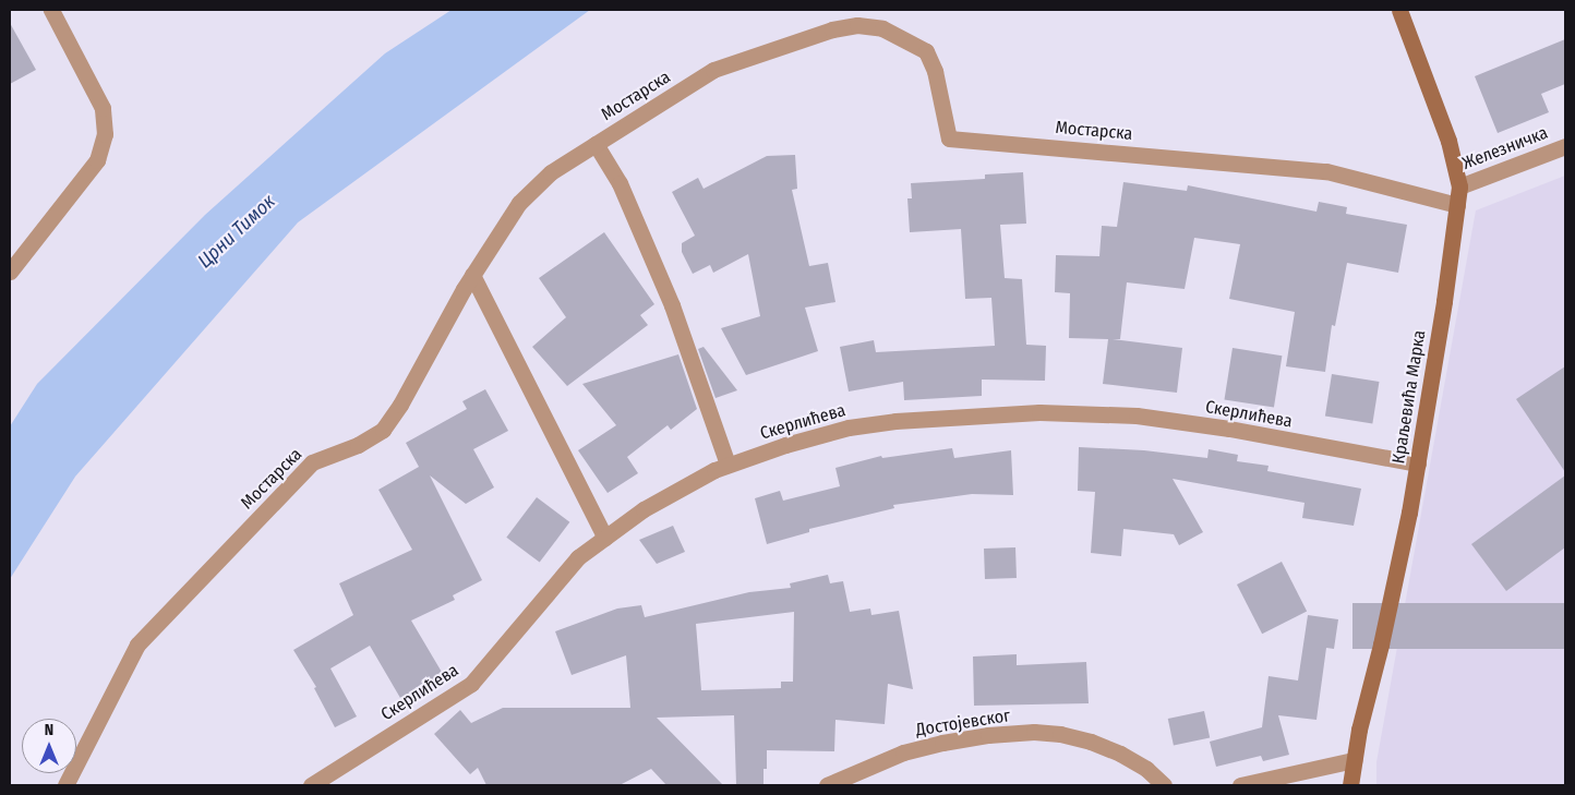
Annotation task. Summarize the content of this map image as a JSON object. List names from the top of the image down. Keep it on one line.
{"streets":{"street":["Мостарска","Железничка","Краљевића Марка","Скерлићева","Достојевског"]},"crossings":[["Мостарска","Краљевића Марка"],["Железничка","Краљевића Марка"],["Краљевића Марка","Скерлићева"]],"water":["Црни Тимок"],"north":"top"}
